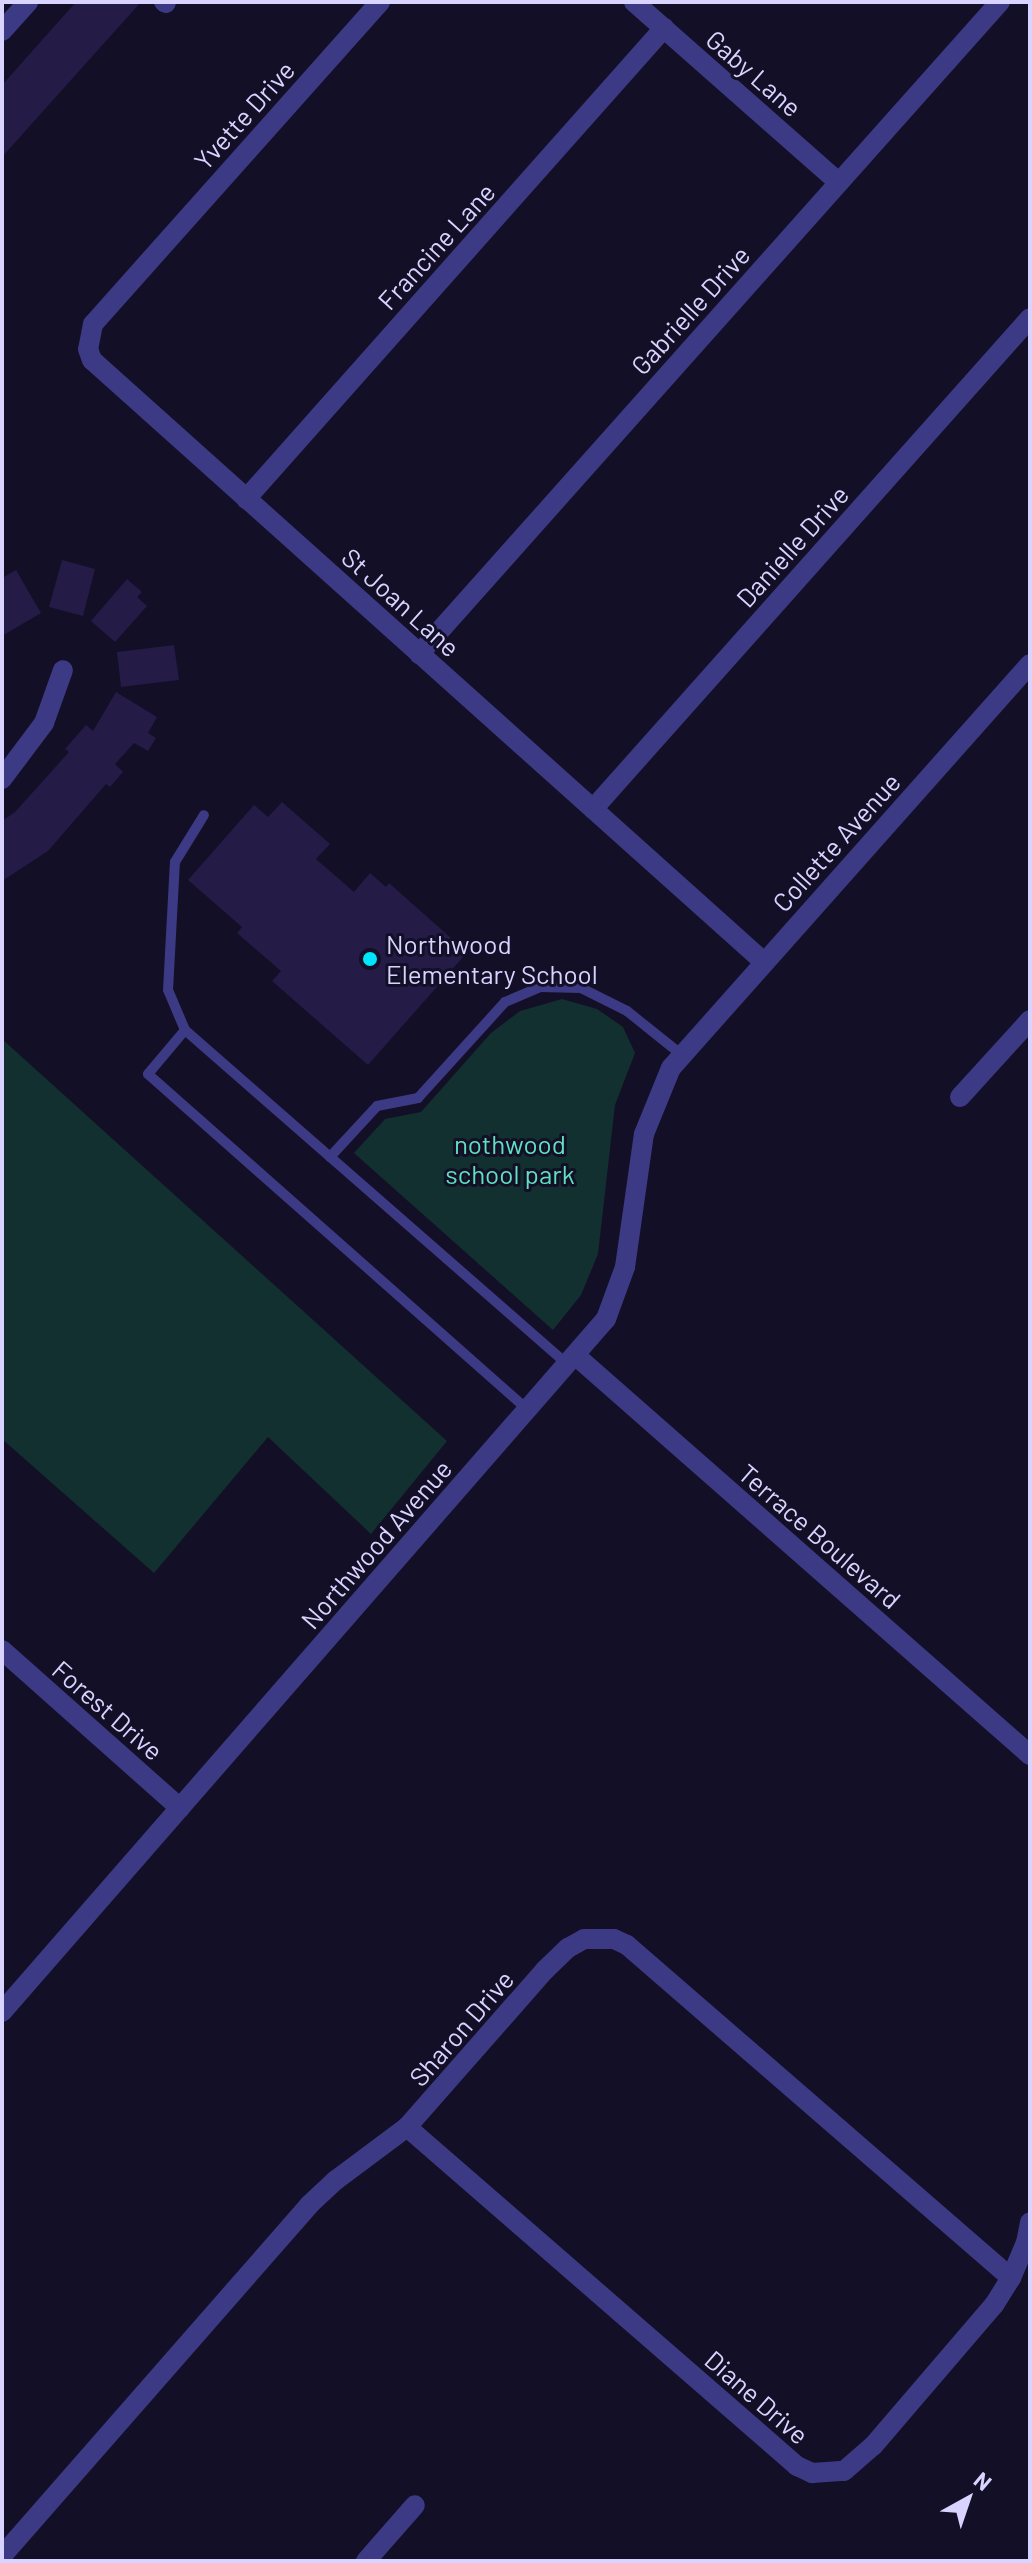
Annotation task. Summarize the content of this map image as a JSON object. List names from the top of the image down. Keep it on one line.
{"streets":{"street":["Gaby Lane","Yvette Drive","Francine Lane","Gabrielle Drive","Danielle Drive","St Joan Lane","Collette Avenue","Terrace Boulevard","Northwood Avenue","Forest Drive","Sharon Drive","Diane Drive"]},"crossings":[["Gaby Lane","Francine Lane"],["Gaby Lane","Gabrielle Drive"],["Yvette Drive","St Joan Lane"],["Francine Lane","St Joan Lane"],["Gabrielle Drive","St Joan Lane"],["Danielle Drive","St Joan Lane"],["St Joan Lane","Collette Avenue"],["Collette Avenue","Northwood Avenue"],["Terrace Boulevard","Northwood Avenue"],["Northwood Avenue","Forest Drive"],["Sharon Drive","Diane Drive"]],"parks":["nothwood school park"],"places":["Northwood Elementary School"],"north":"top right"}
